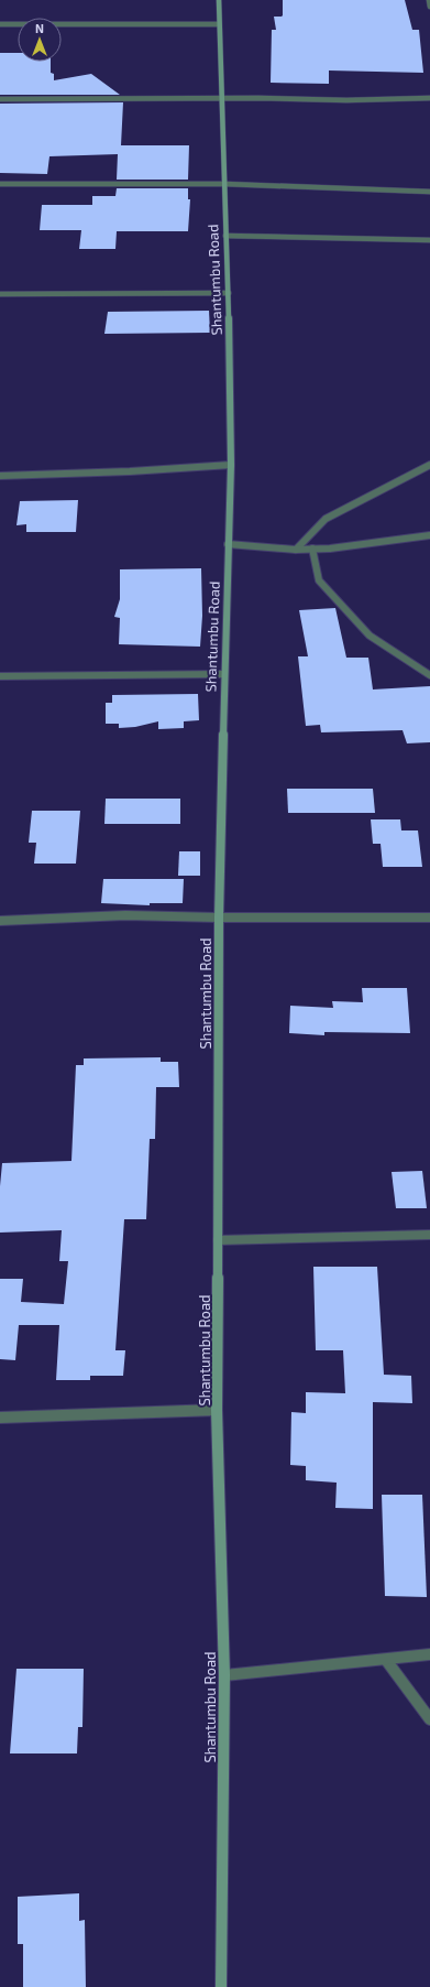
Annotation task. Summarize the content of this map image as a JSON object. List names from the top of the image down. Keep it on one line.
{"streets":{"street":["Shantumbu Road"]},"north":"top"}
